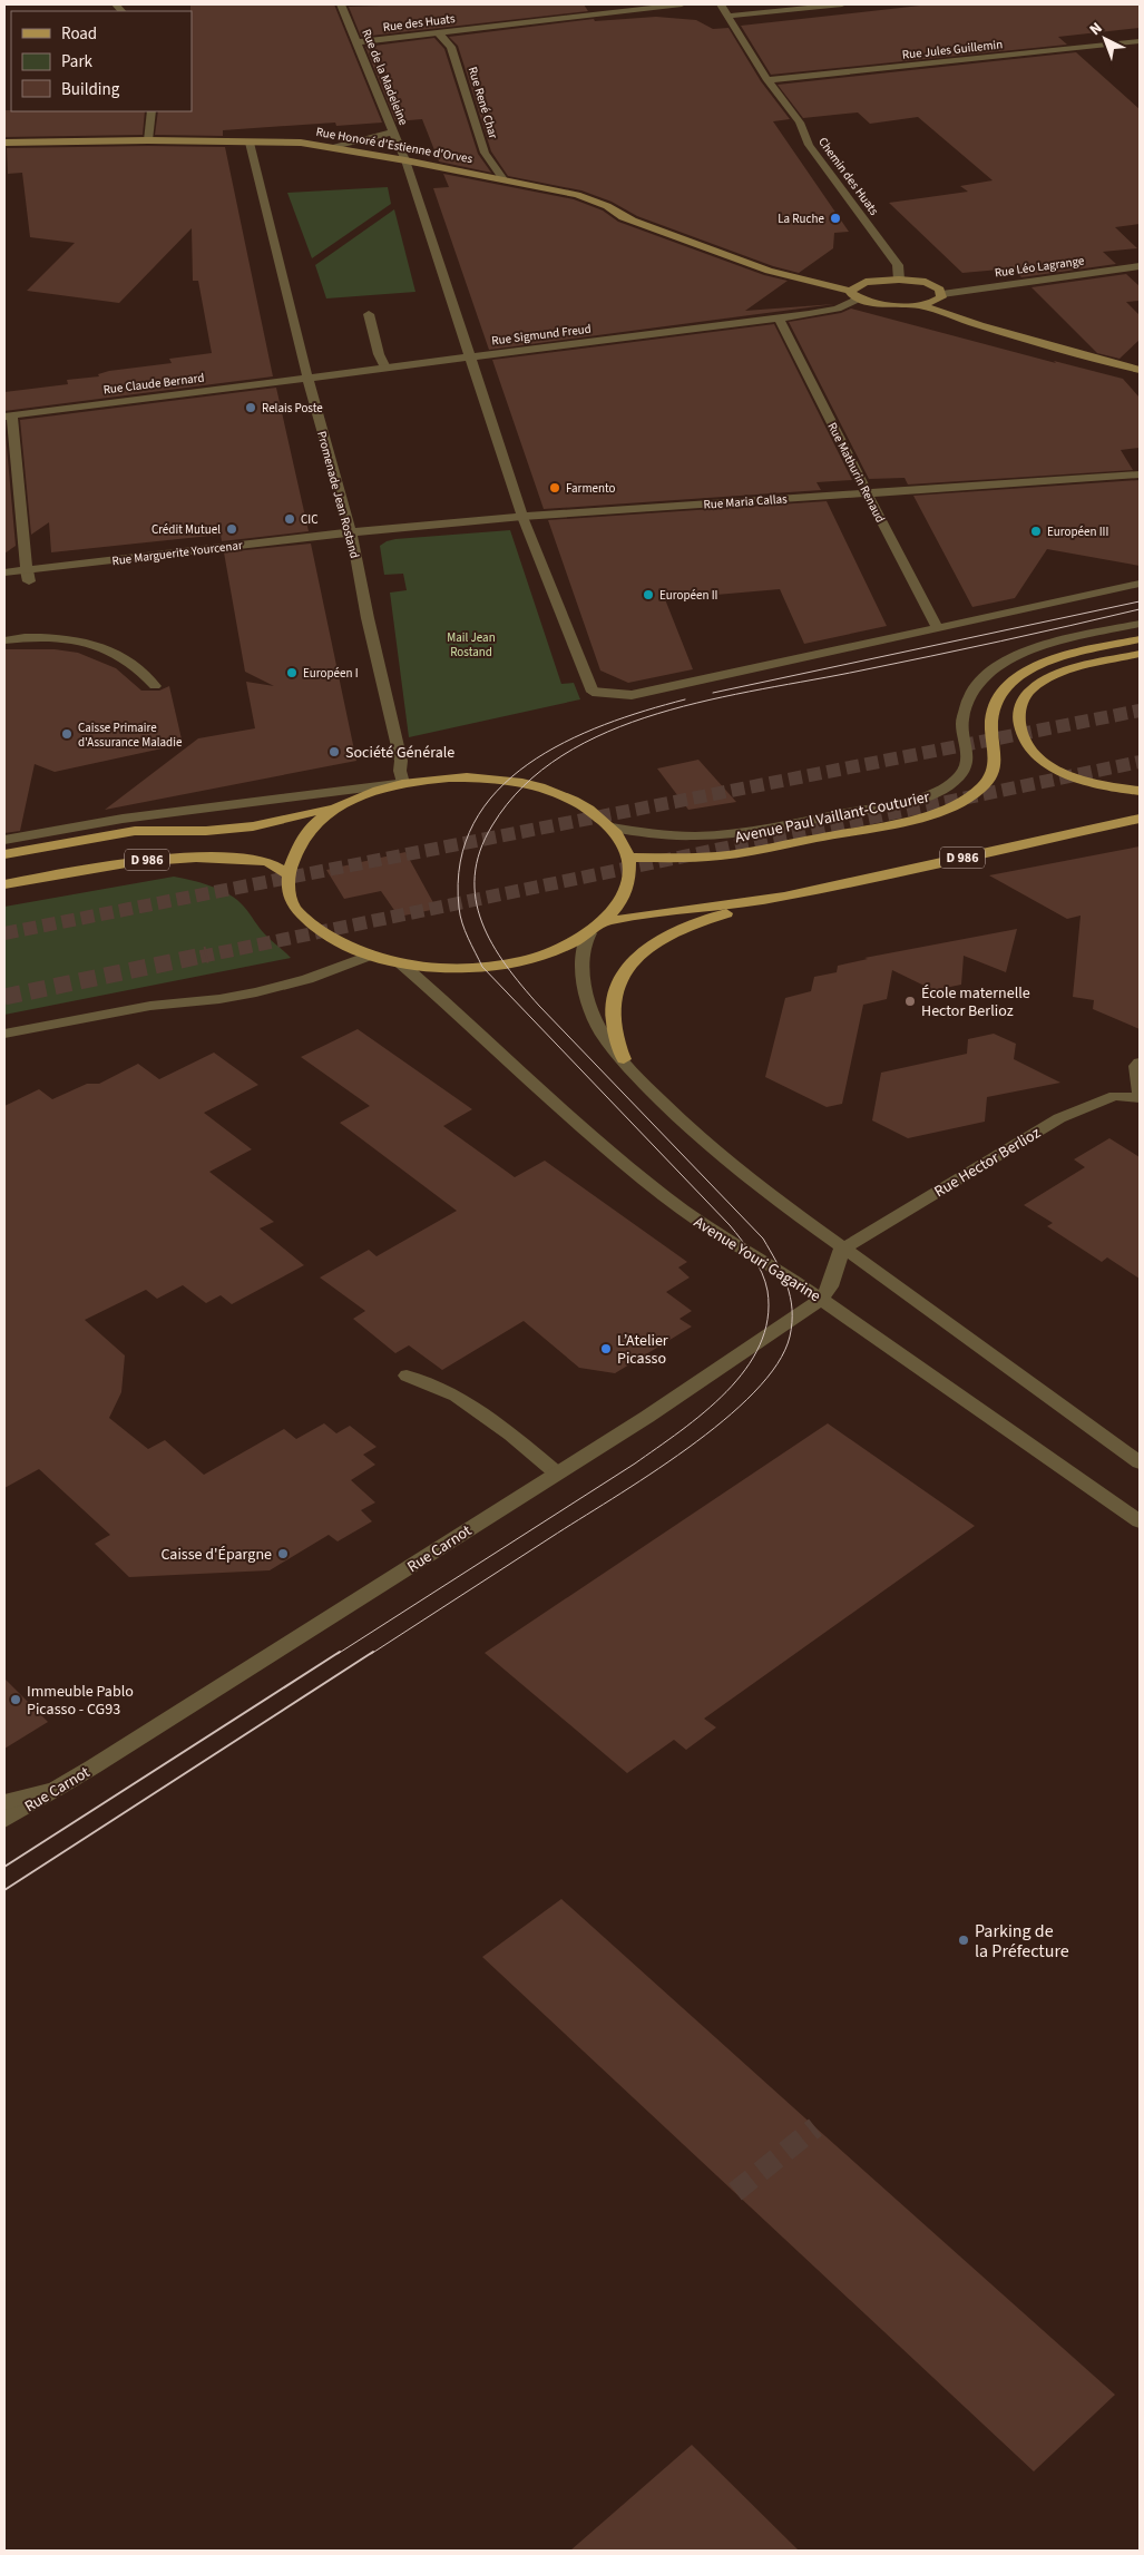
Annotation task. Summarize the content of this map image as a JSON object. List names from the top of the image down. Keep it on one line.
{"streets":{"main road":["Avenue Paul Vaillant-Couturier","D 986"],"street":["Rue des Huats","Rue Jules Guillemin","Rue de la Madeleine","Rue René Char","Rue Honoré d'Estienne d'Orves","Chemin des Huats","Rue Léo Lagrange","Rue Sigmund Freud","Rue Claude Bernard","Rue Mathurin Renaud","Promenade Jean Rostand","Rue Maria Callas","Rue Marguerite Yourcenar","Rue Hector Berlioz","Avenue Youri Gagarine","Rue Carnot"]},"crossings":[["Rue des Huats","Rue de la Madeleine"],["Rue des Huats","Rue René Char"],["Rue Jules Guillemin","Chemin des Huats"],["Rue de la Madeleine","Rue Honoré d'Estienne d'Orves"],["Rue René Char","Rue Honoré d'Estienne d'Orves"],["Rue Honoré d'Estienne d'Orves","Rue Sigmund Freud"],["Rue Honoré d'Estienne d'Orves","Promenade Jean Rostand"],["Rue Sigmund Freud","Rue Claude Bernard"],["Rue Sigmund Freud","Rue Mathurin Renaud"],["Rue Sigmund Freud","Promenade Jean Rostand"],["Rue Claude Bernard","Promenade Jean Rostand"],["Rue Mathurin Renaud","Rue Maria Callas"],["Promenade Jean Rostand","Rue Maria Callas"],["Promenade Jean Rostand","Rue Marguerite Yourcenar"],["Rue Maria Callas","Rue Marguerite Yourcenar"],["Rue Hector Berlioz","Rue Carnot"],["Avenue Youri Gagarine","Rue Carnot"]],"parks":["Mail Jean Rostand"],"places":["La Ruche","Relais Poste","Farmento","CIC","Crédit Mutuel","Européen III","Européen II","Européen I","Caisse Primaire d'Assurance Maladie","Société Générale","École maternelle Hector Berlioz","L’Atelier Picasso","Caisse d'Épargne","Immeuble Pablo Picasso - CG93","Parking de la Préfecture"],"legend":["Road","Park","Building"],"north":"top left"}
